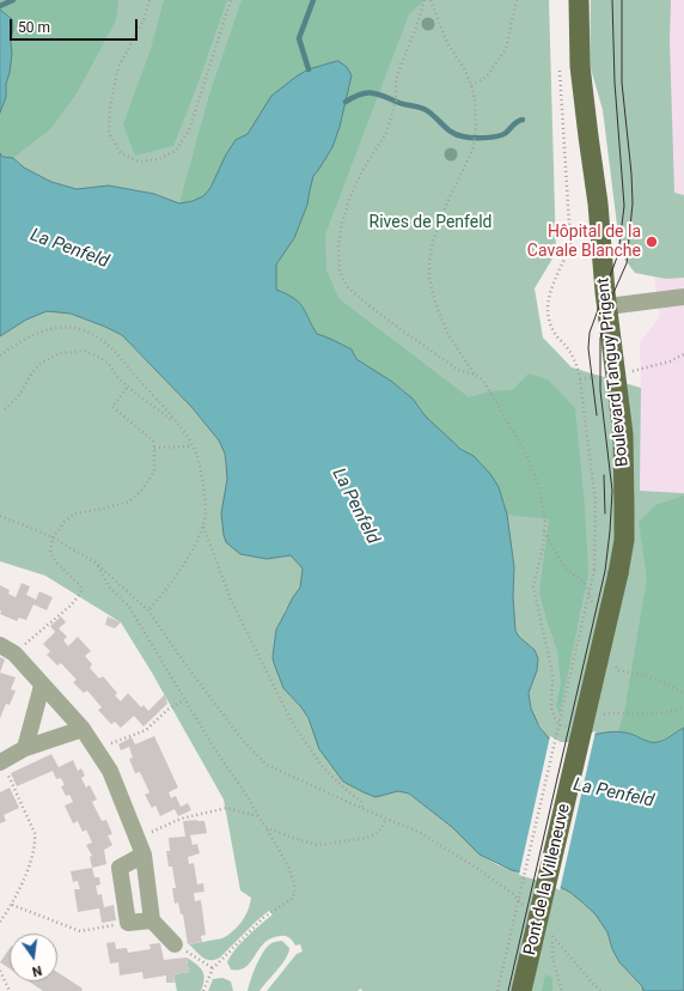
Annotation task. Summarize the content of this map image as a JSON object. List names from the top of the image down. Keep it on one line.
{"streets":{"main road":["Boulevard Tanguy Prigent","Pont de la Villeneuve"]},"crossings":[["Boulevard Tanguy Prigent","Pont de la Villeneuve"]],"water":["La Penfeld"],"parks":["Rives de Penfeld"],"places":["Hôpital de la Cavale Blanche"],"scale_bar":"50 m","north":"bottom"}
